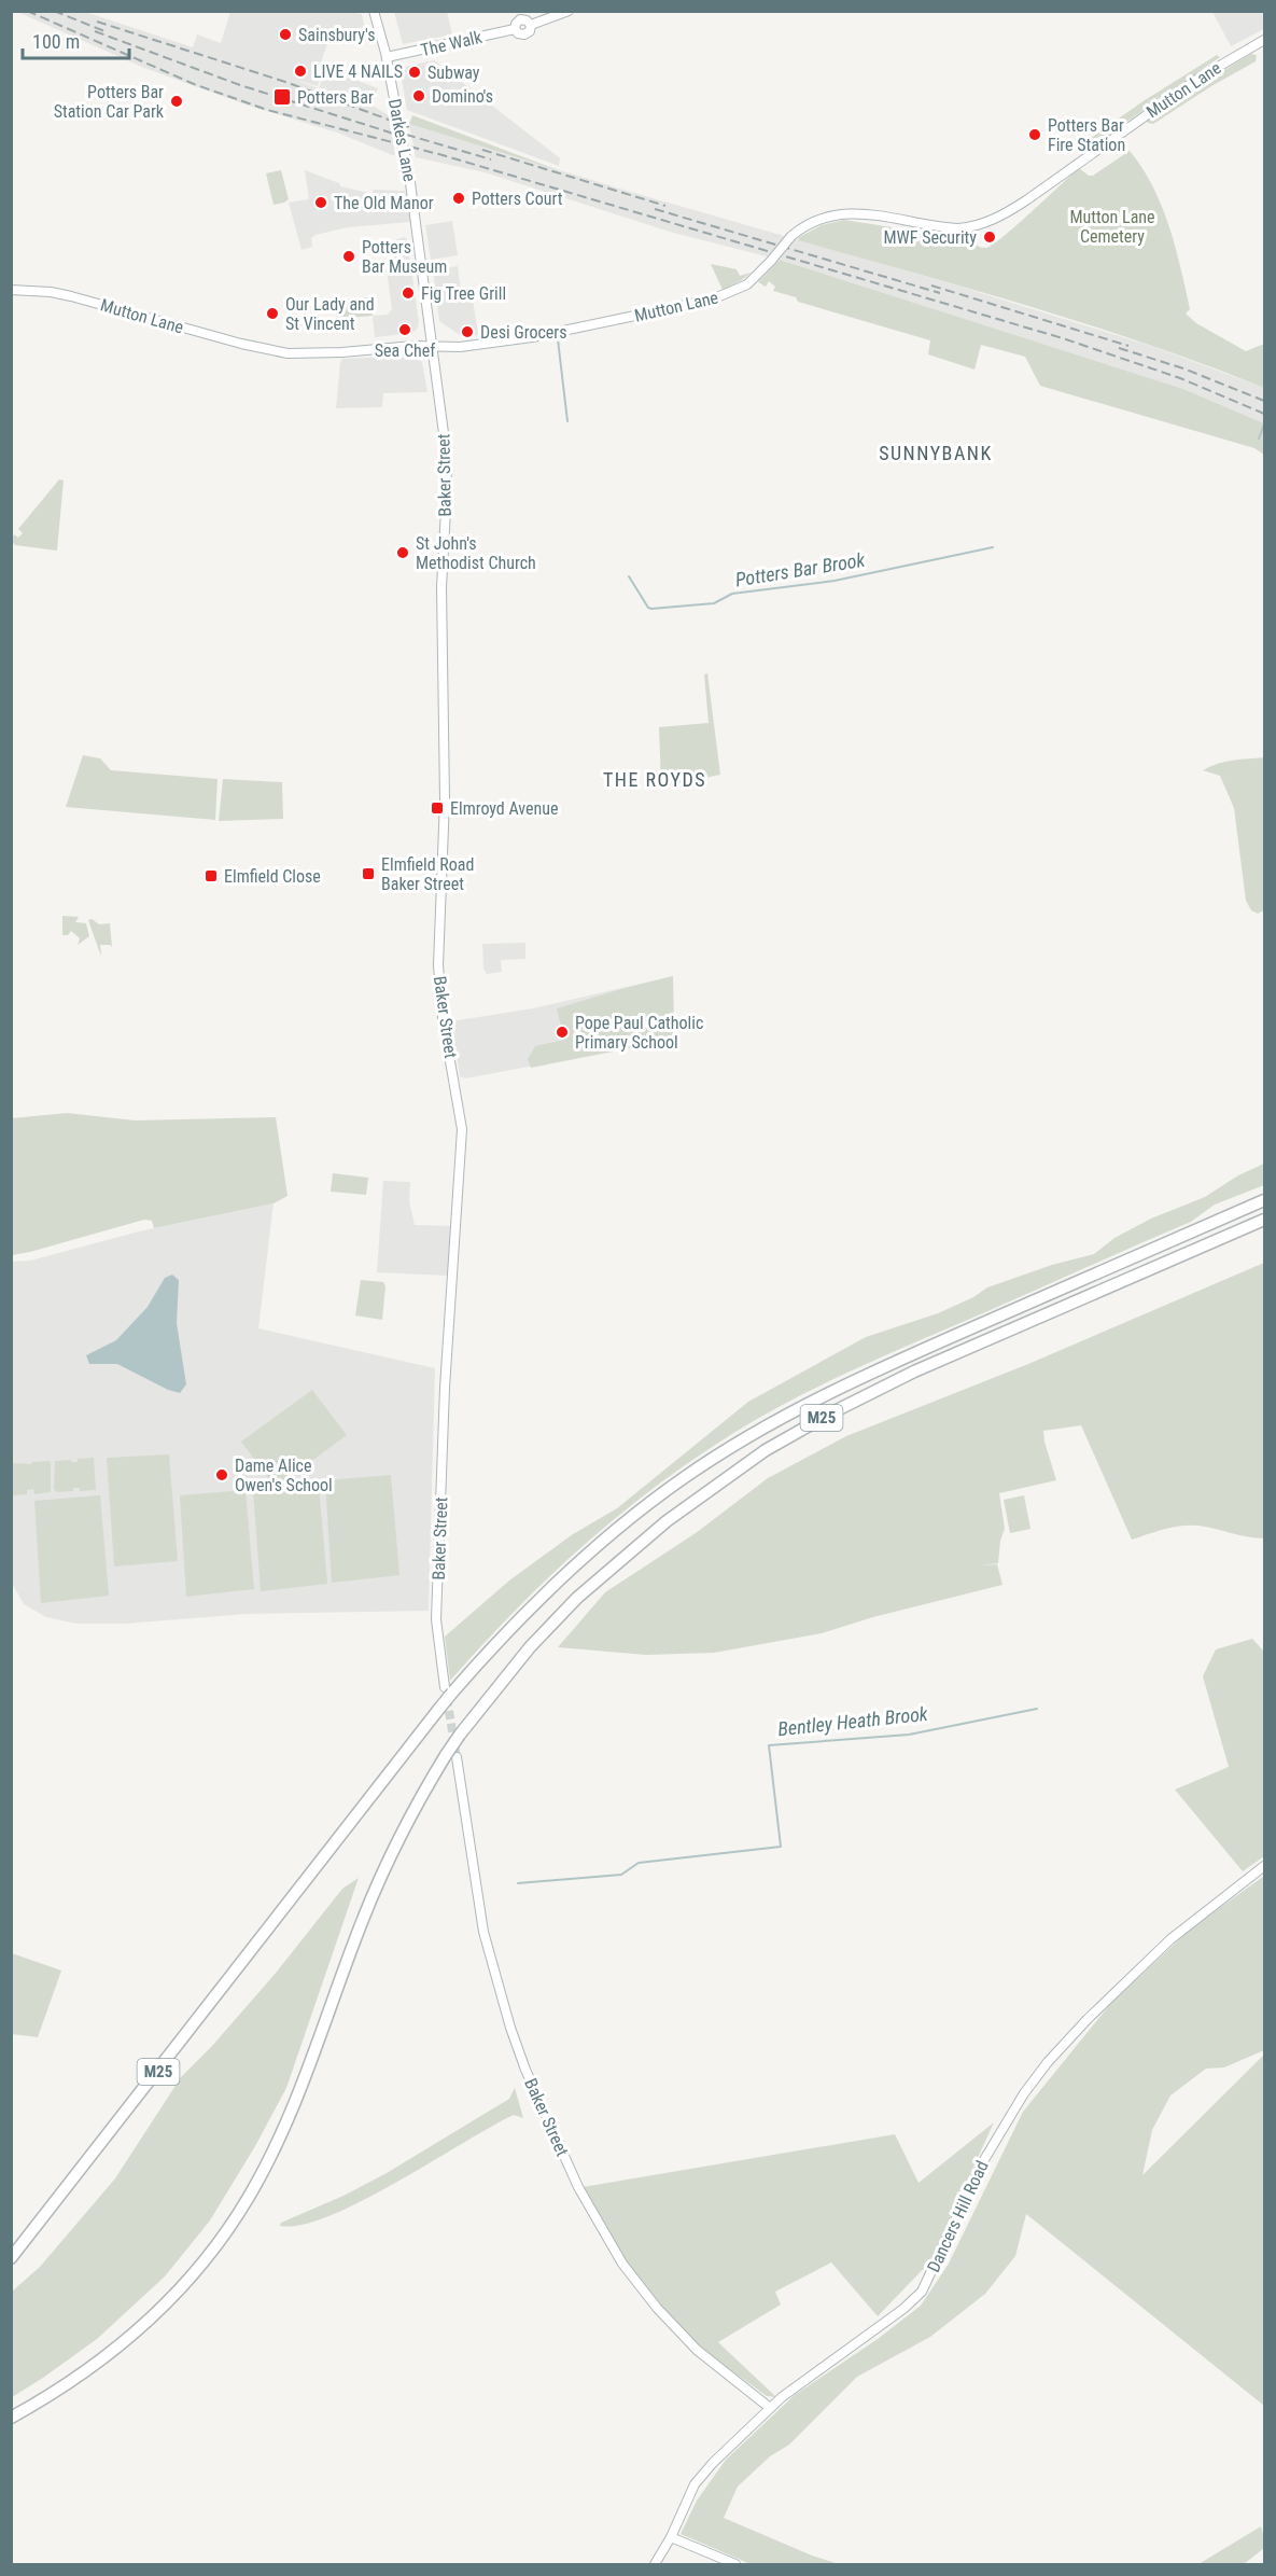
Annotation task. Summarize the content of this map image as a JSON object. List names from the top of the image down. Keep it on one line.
{"streets":{"highway":["M25"],"street":["The Walk","Mutton Lane","Darkes Lane","Baker Street","Dancers Hill Road"]},"crossings":[["The Walk","Darkes Lane"],["Mutton Lane","Darkes Lane"],["Mutton Lane","Baker Street"],["Darkes Lane","Baker Street"],["Baker Street","M25"],["Baker Street","Dancers Hill Road"]],"districts":["SUNNYBANK","THE ROYDS"],"water":["Potters Bar Brook","Bentley Heath Brook"],"parks":["Mutton Lane Cemetery"],"places":{"other":["Sainsbury's","LIVE 4 NAILS","Subway","Domino's","Potters Bar Station Car Park","Potters Bar Fire Station","Potters Court","The Old Manor","MWF Security","Potters Bar Museum","Fig Tree Grill","Our Lady and St Vincent","Sea Chef","Desi Grocers","St John's Methodist Church","Pope Paul Catholic Primary School","Dame Alice Owen's School"],"transit":["Potters Bar","Elmroyd Avenue","Elmfield Road Baker Street","Elmfield Close"]},"scale_bar":"100 m"}
